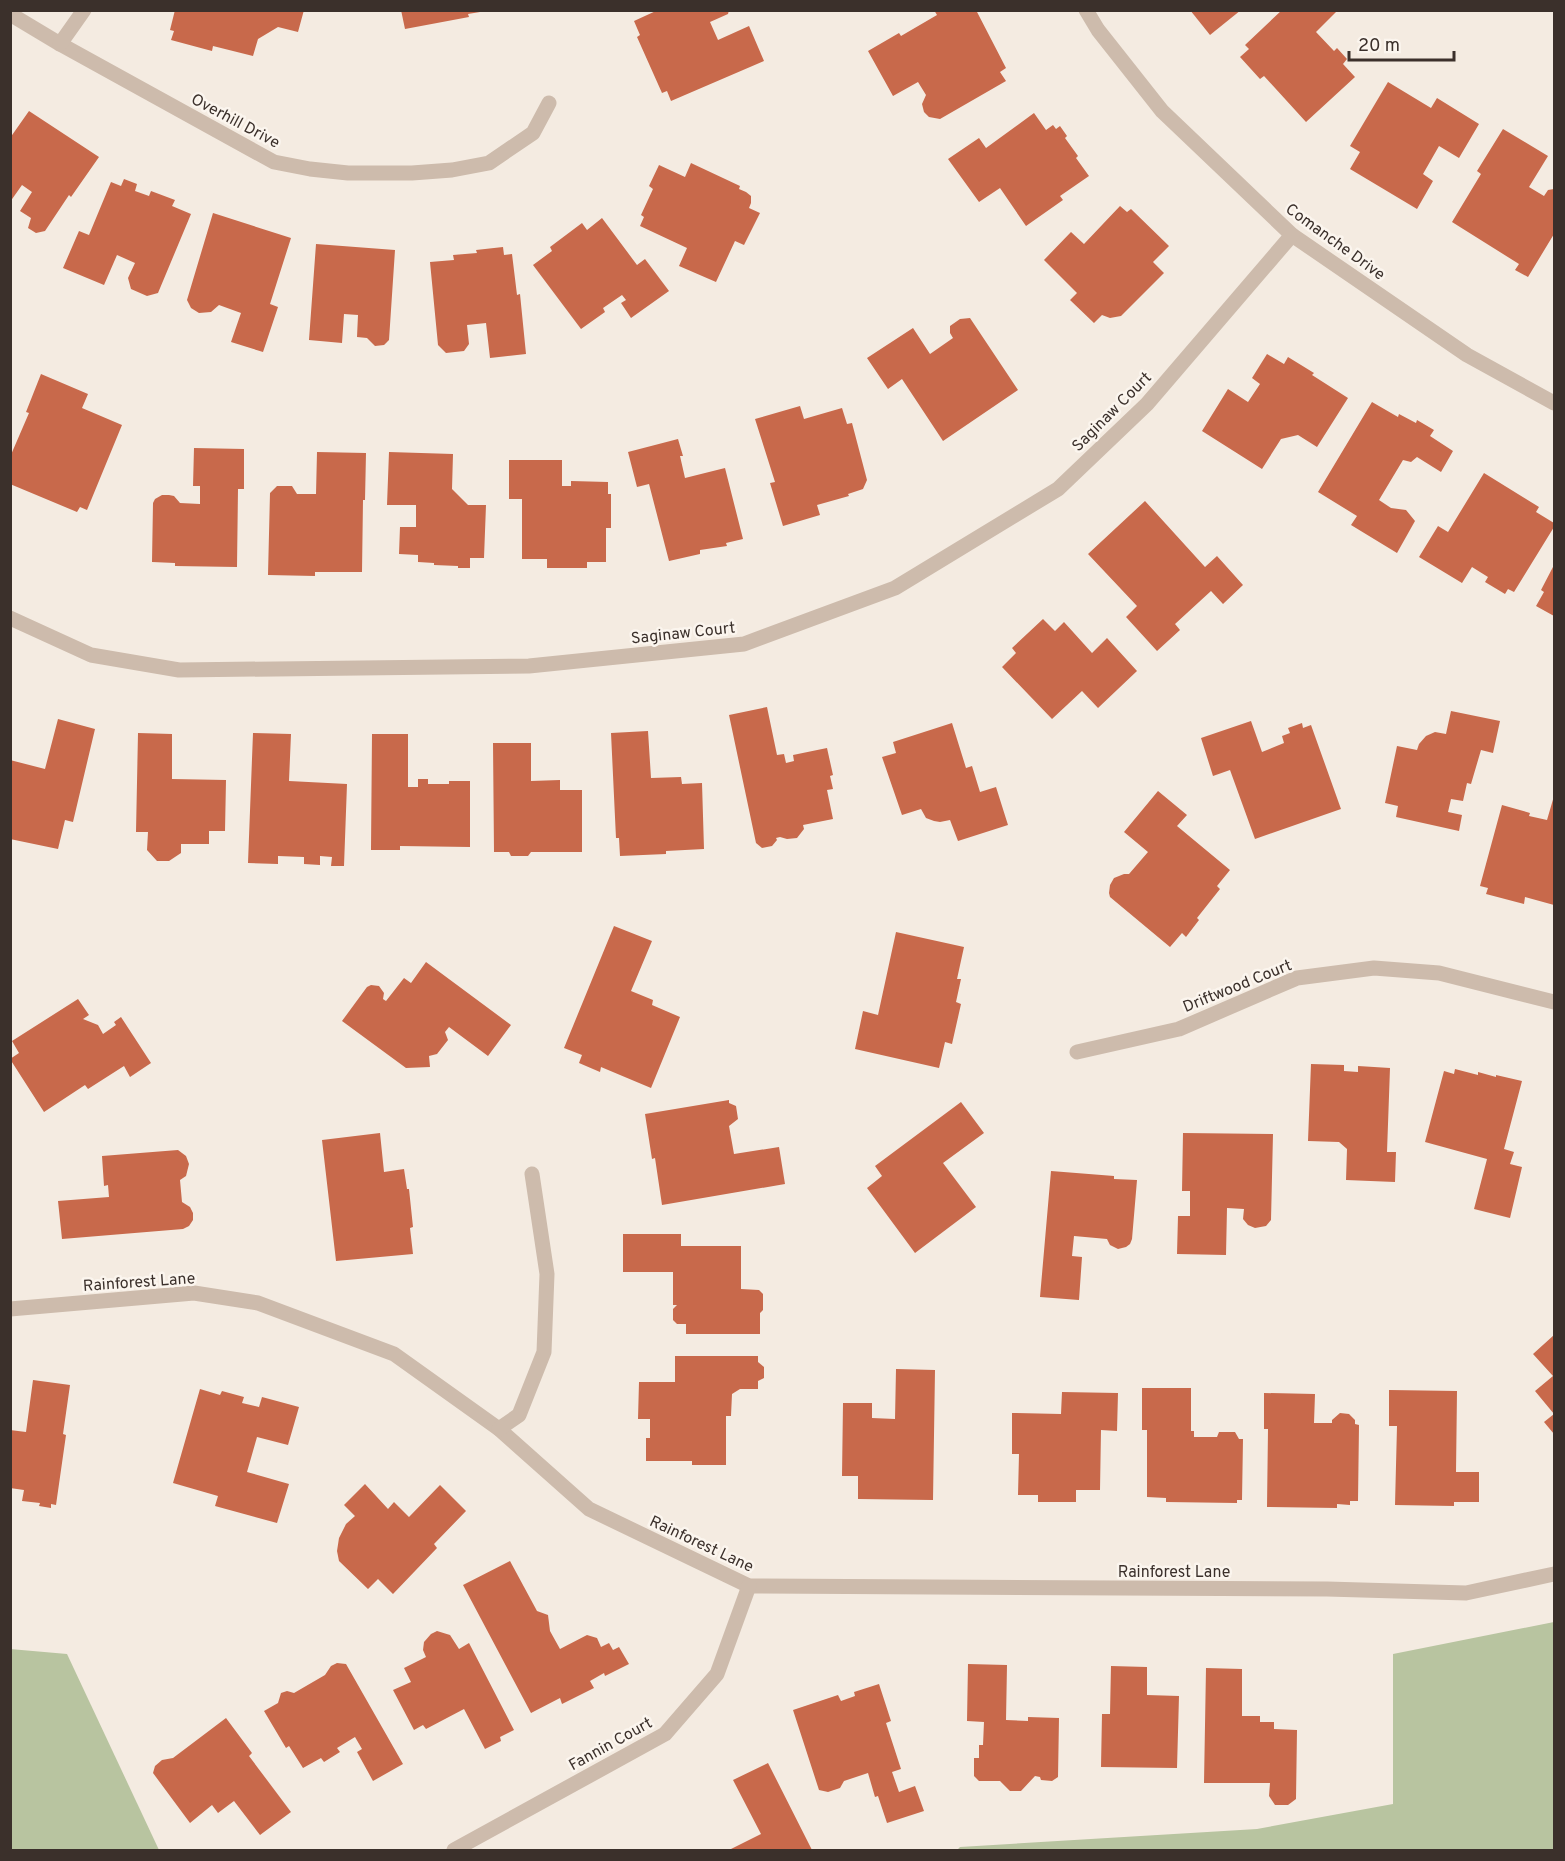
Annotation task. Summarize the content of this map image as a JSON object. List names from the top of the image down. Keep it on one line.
{"streets":{"street":["Overhill Drive","Comanche Drive","Saginaw Court","Driftwood Court","Rainforest Lane","Fannin Court"]},"crossings":[["Comanche Drive","Saginaw Court"],["Rainforest Lane","Fannin Court"]],"scale_bar":"20 m"}
